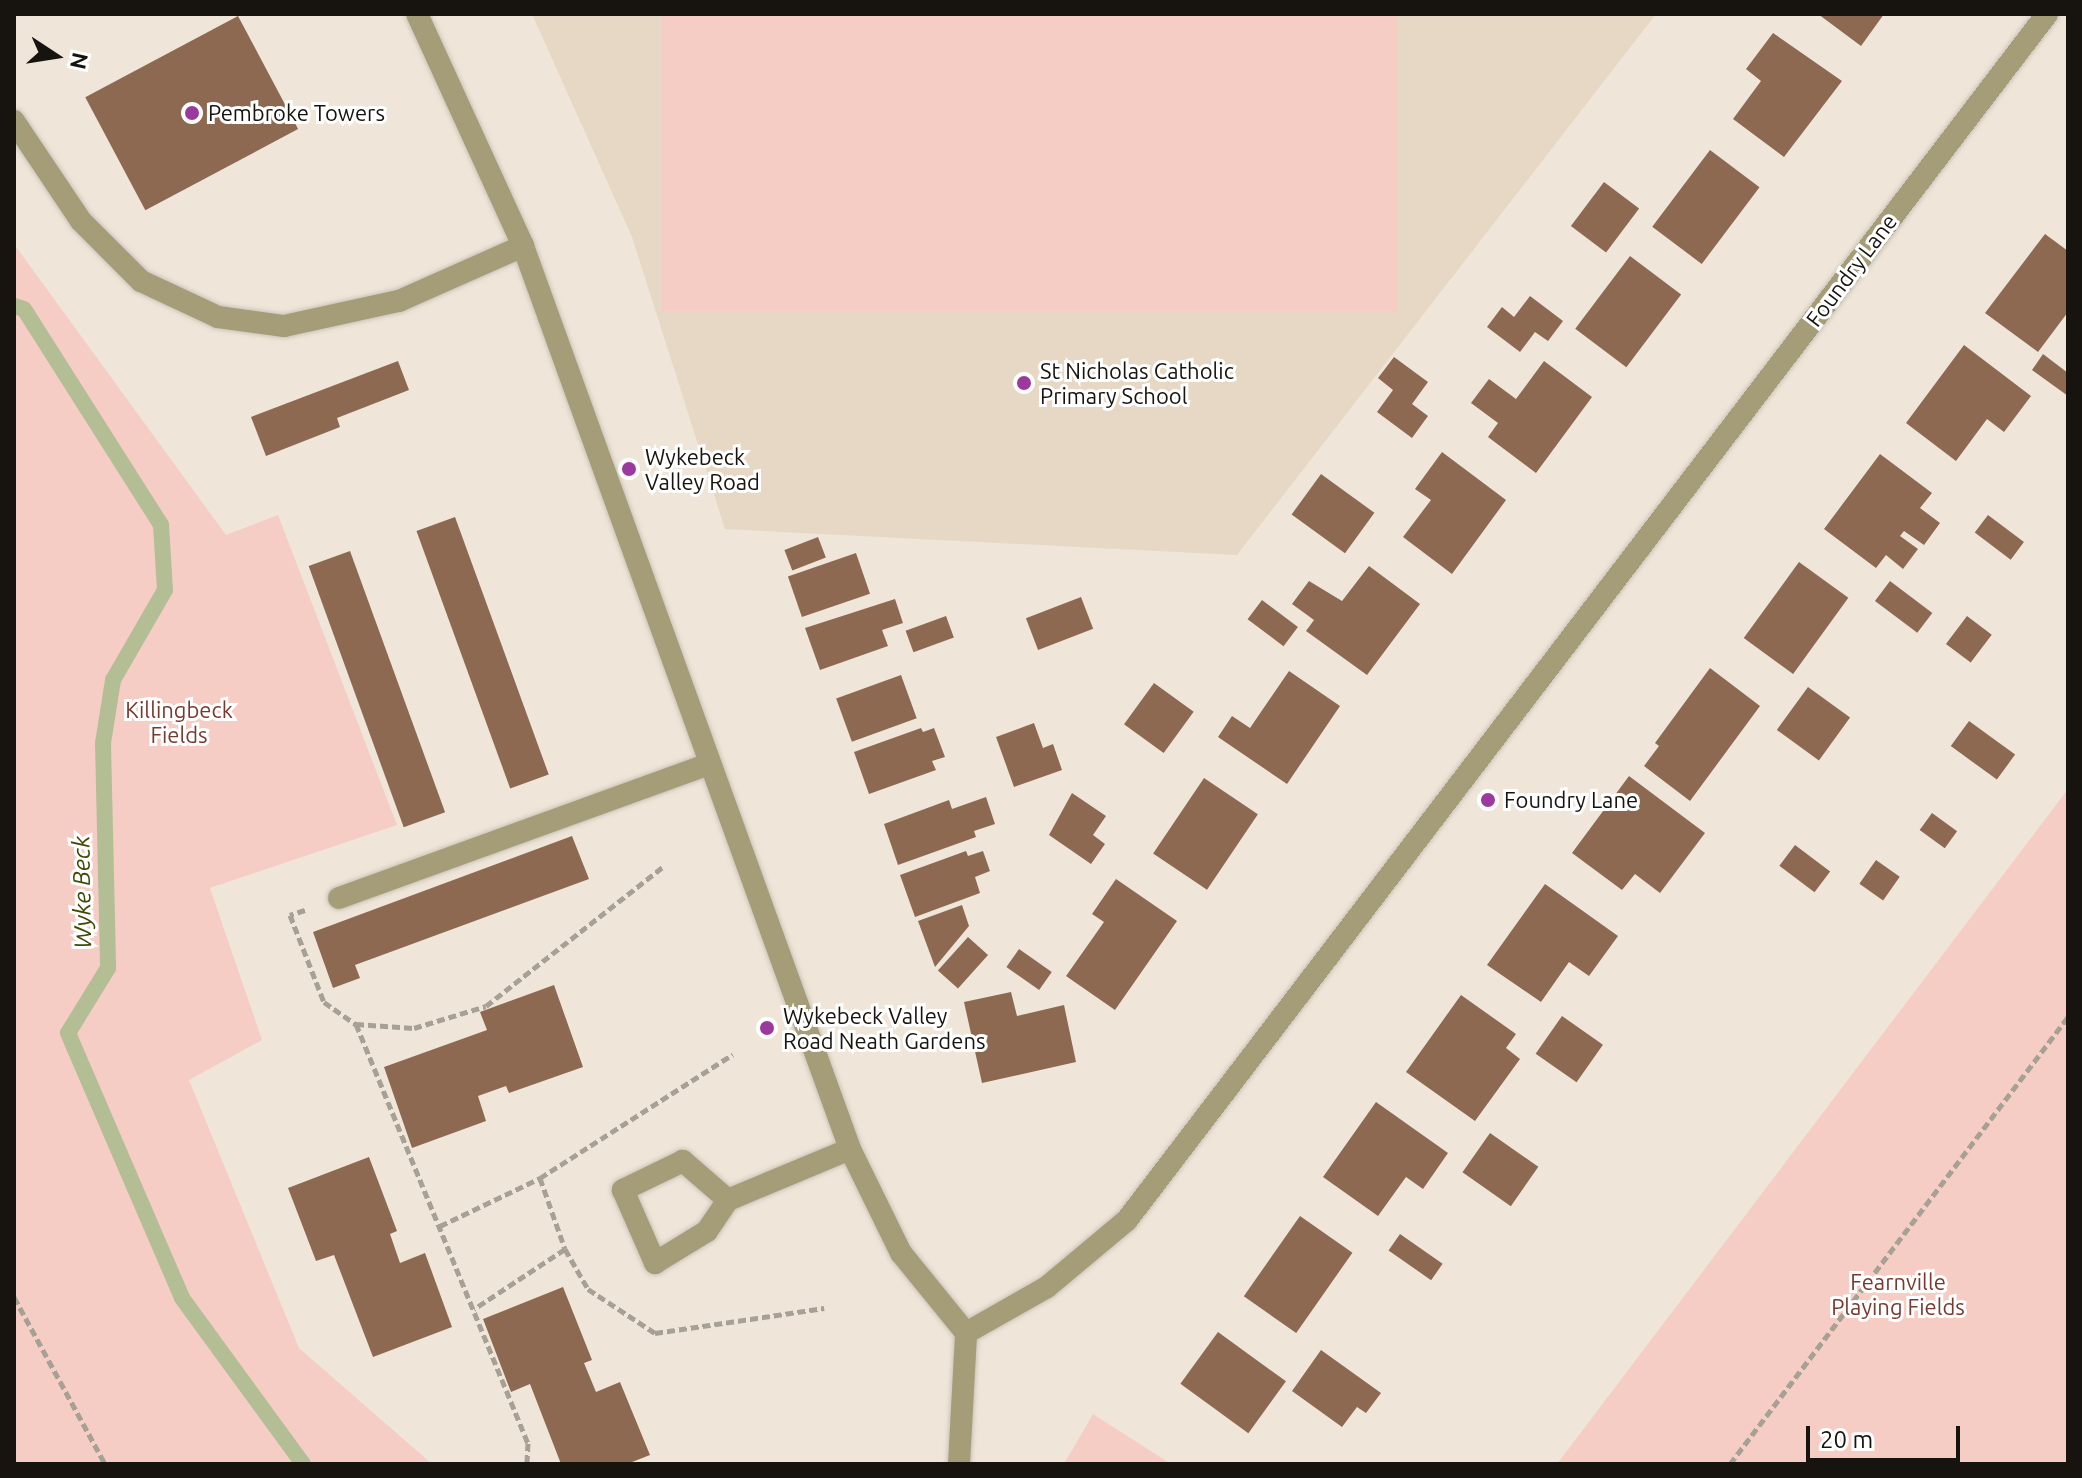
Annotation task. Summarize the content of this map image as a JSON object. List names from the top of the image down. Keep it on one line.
{"streets":{"street":["Foundry Lane"]},"water":["Wyke Beck"],"parks":["Killingbeck Fields","Fearnville Playing Fields"],"places":["Pembroke Towers","St Nicholas Catholic Primary School","Wykebeck Valley Road","Foundry Lane","Wykebeck Valley Road Neath Gardens"],"scale_bar":"20 m","north":"right"}
